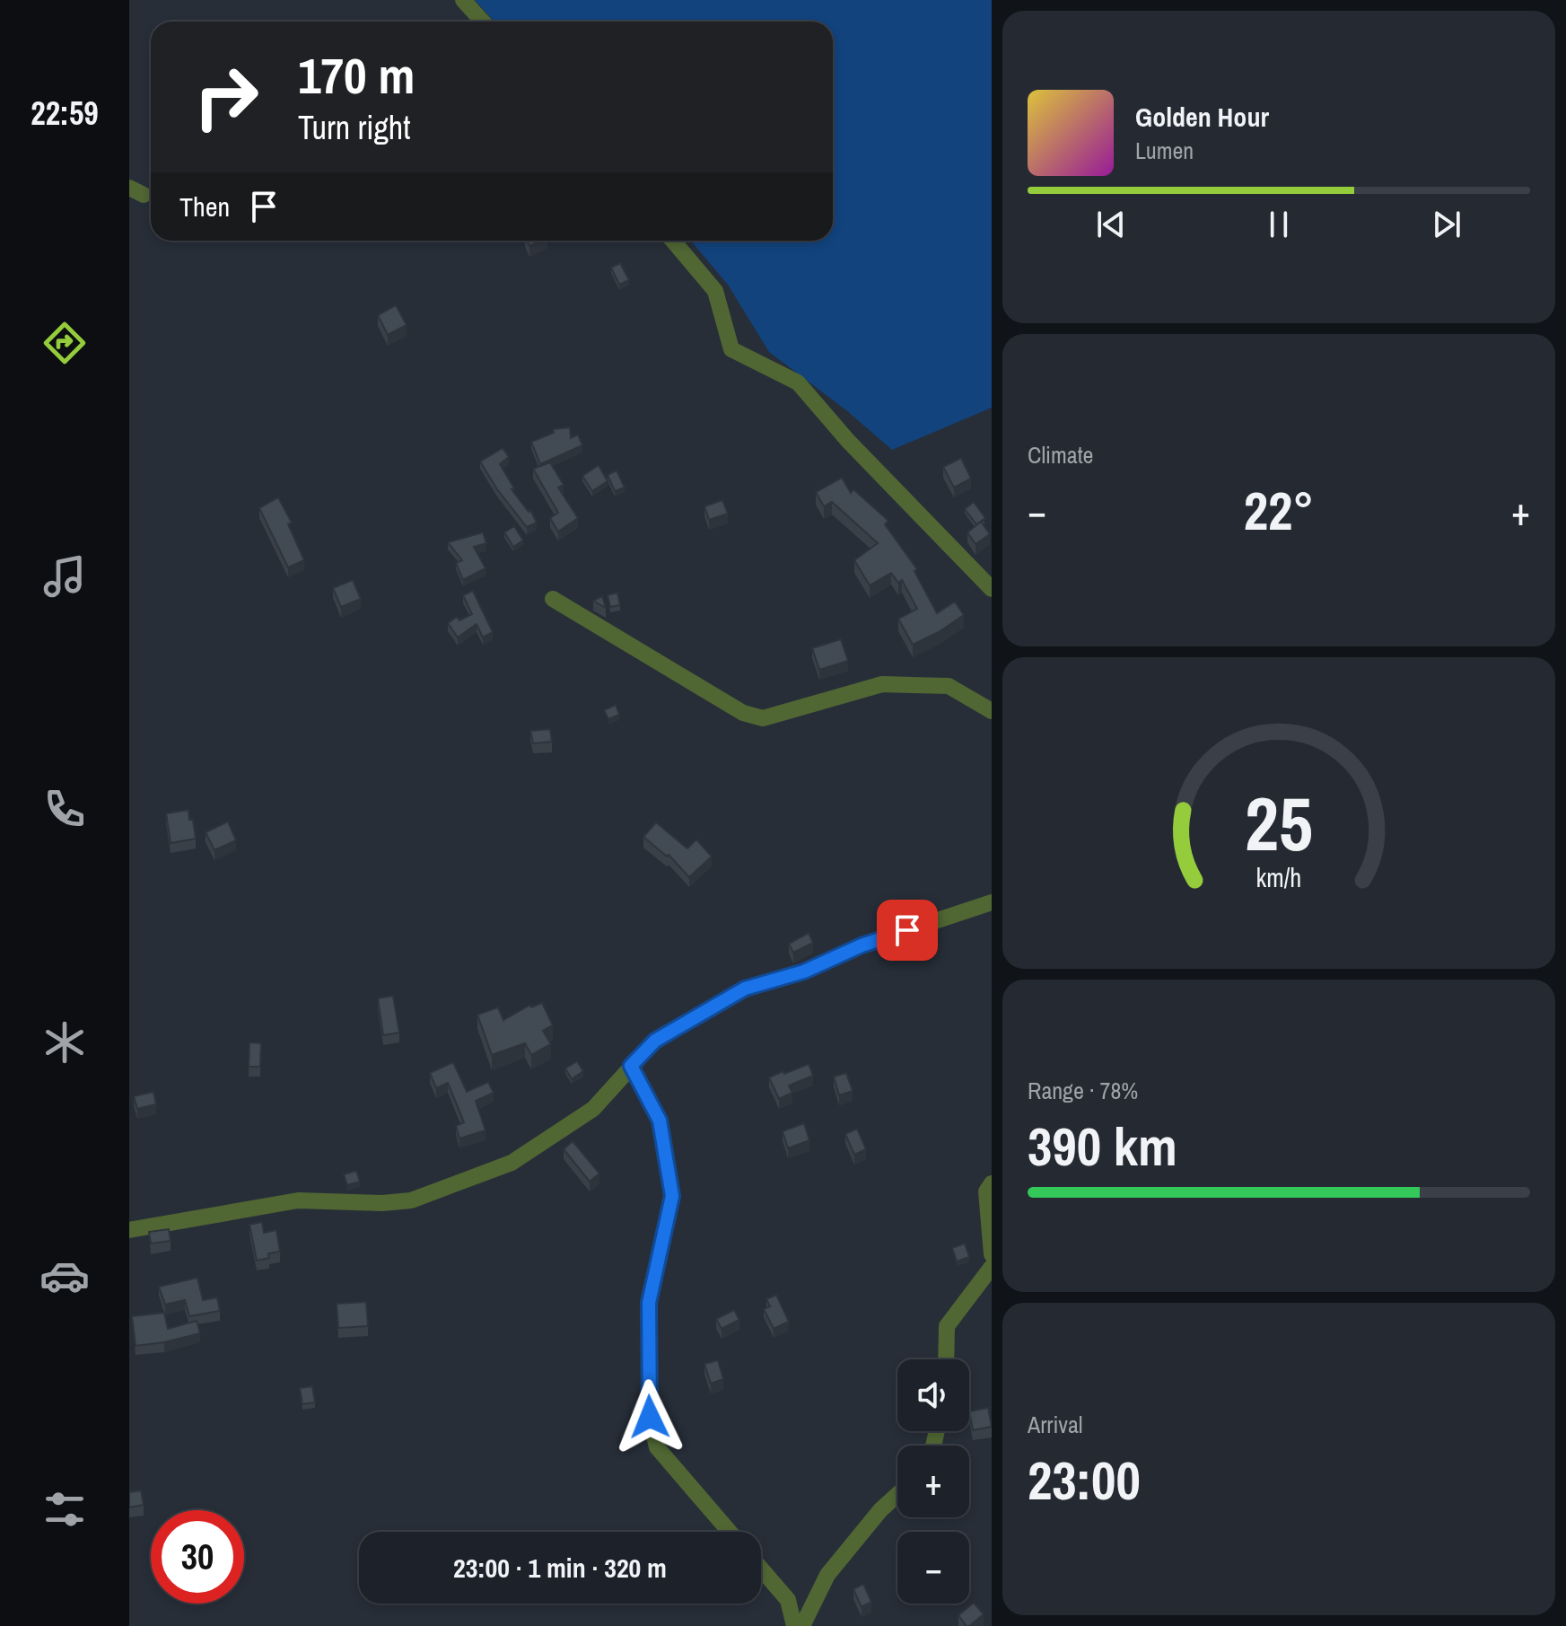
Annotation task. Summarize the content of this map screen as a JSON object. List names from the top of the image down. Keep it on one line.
{"page":{"tabs":"22:59","turn":["170 m","Turn right"],"song":["Golden Hour","Lumen"],"then":"Then","tile":["Climate",["Range · 78%","390 km"],["Arrival","23:00"]],"heat":["−","22°","+"],"map_buttons":["+","−"],"limit":"30","trip":"23:00 · 1 min · 320 m","gauge":["25","km/h"]}}
